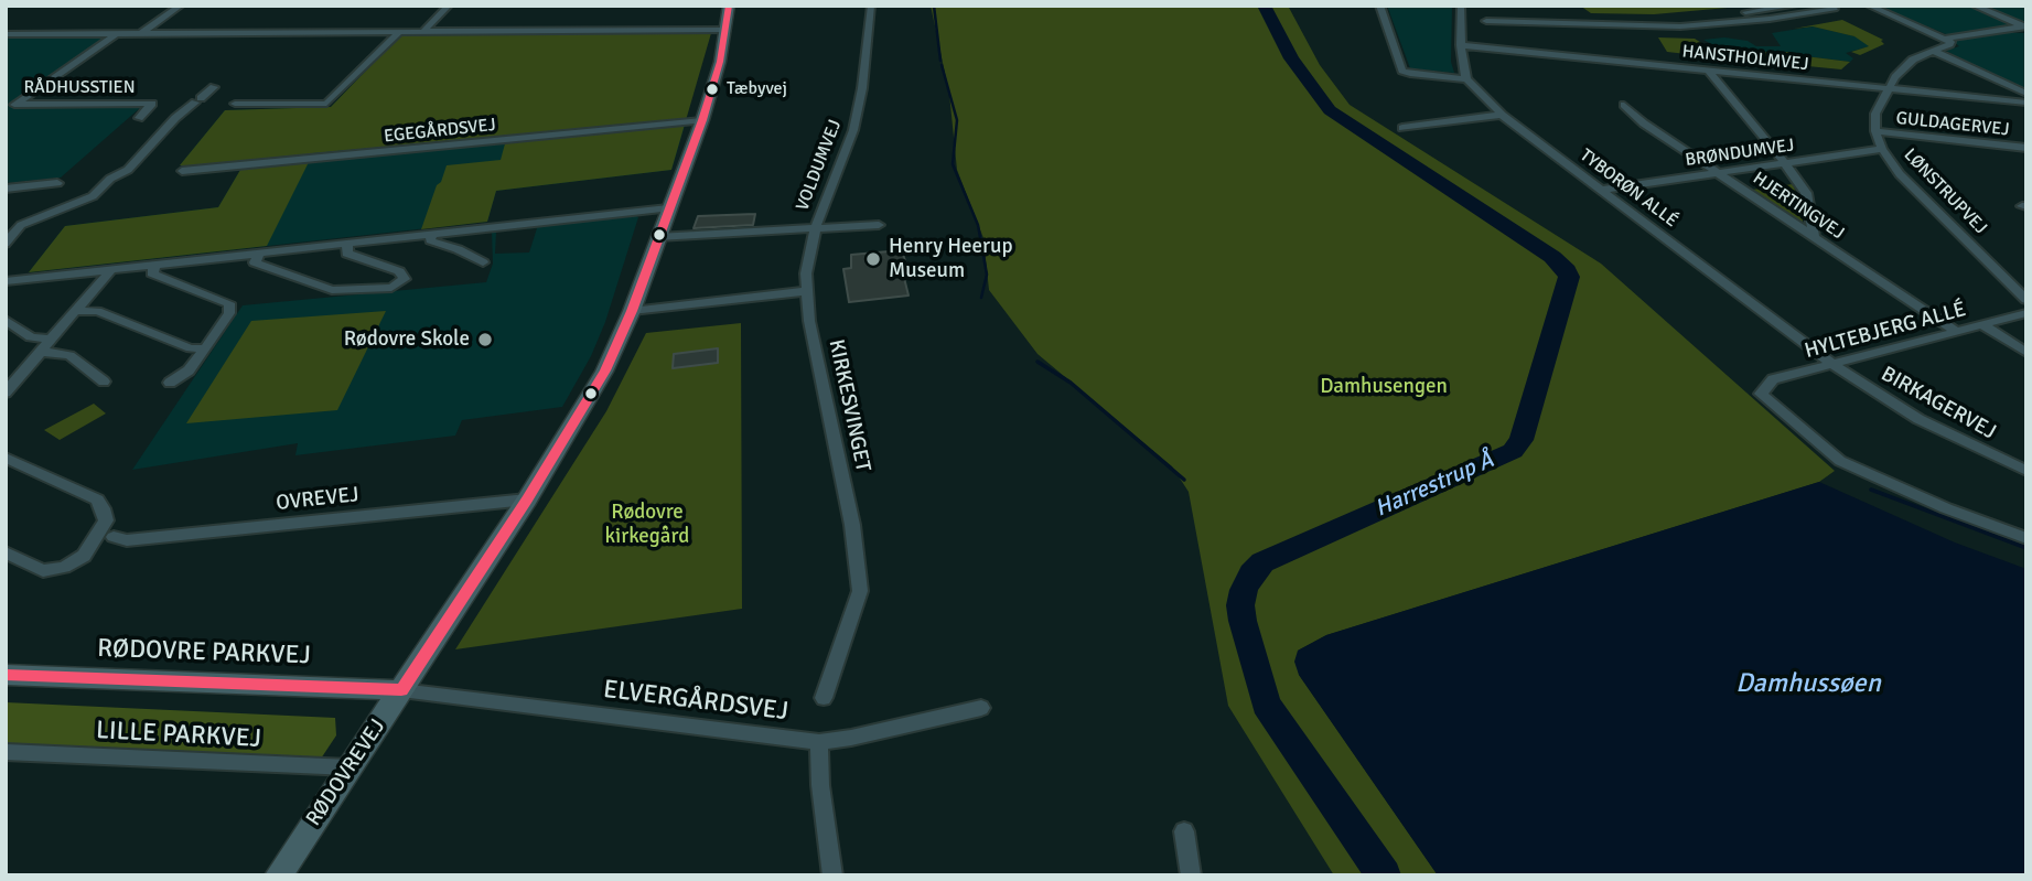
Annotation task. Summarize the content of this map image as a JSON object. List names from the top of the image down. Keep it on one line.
{"streets":{"street":["HANSTHOLMVEJ","RÅDHUSSTIEN","GULDAGERVEJ","EGEGÅRDSVEJ","BRØNDUMVEJ","VOLDUMVEJ","TYBORØN ALLÉ","LØNSTRUPVEJ","HJERTINGVEJ","HYLTEBJERG ALLÉ","BIRKAGERVEJ","KIRKESVINGET","OVREVEJ","RØDOVRE PARKVEJ","ELVERGÅRDSVEJ","LILLE PARKVEJ","RØDOVREVEJ"]},"crossings":[["GULDAGERVEJ","LØNSTRUPVEJ"],["EGEGÅRDSVEJ","RØDOVREVEJ"],["BRØNDUMVEJ","TYBORØN ALLÉ"],["BRØNDUMVEJ","LØNSTRUPVEJ"],["BRØNDUMVEJ","HJERTINGVEJ"],["VOLDUMVEJ","KIRKESVINGET"],["TYBORØN ALLÉ","HYLTEBJERG ALLÉ"],["TYBORØN ALLÉ","BIRKAGERVEJ"],["HJERTINGVEJ","HYLTEBJERG ALLÉ"],["HYLTEBJERG ALLÉ","BIRKAGERVEJ"],["OVREVEJ","RØDOVREVEJ"],["RØDOVRE PARKVEJ","ELVERGÅRDSVEJ"],["RØDOVRE PARKVEJ","RØDOVREVEJ"],["ELVERGÅRDSVEJ","RØDOVREVEJ"],["LILLE PARKVEJ","RØDOVREVEJ"]],"water":["Harrestrup Å","Damhussøen"],"parks":["Damhusengen","Rødovre kirkegård"],"places":["Tæbyvej","Henry Heerup Museum","Rødovre Skole"]}
